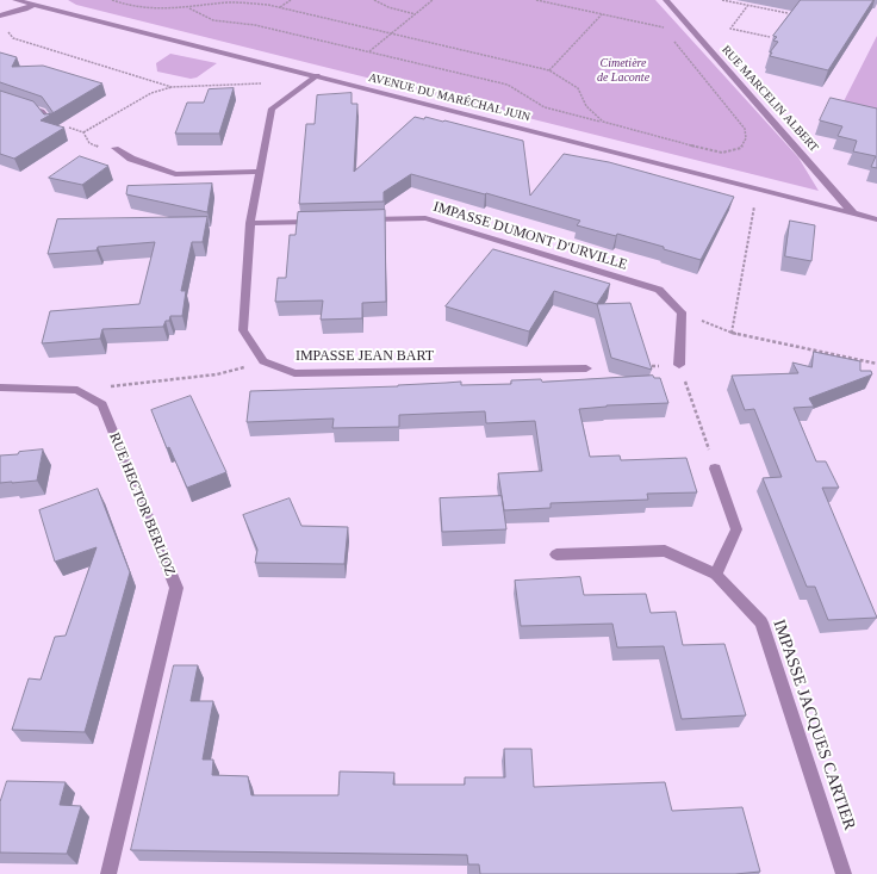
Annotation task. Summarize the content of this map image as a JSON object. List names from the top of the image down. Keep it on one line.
{"streets":{"street":["AVENUE DU MARÉCHAL JUIN","RUE MARCELIN ALBERT","IMPASSE DUMONT D'URVILLE","IMPASSE JEAN BART","RUE HECTOR BERLIOZ","IMPASSE JACQUES CARTIER"]},"crossings":[["AVENUE DU MARÉCHAL JUIN","RUE MARCELIN ALBERT"]],"parks":["Cimetière de Laconte"]}
